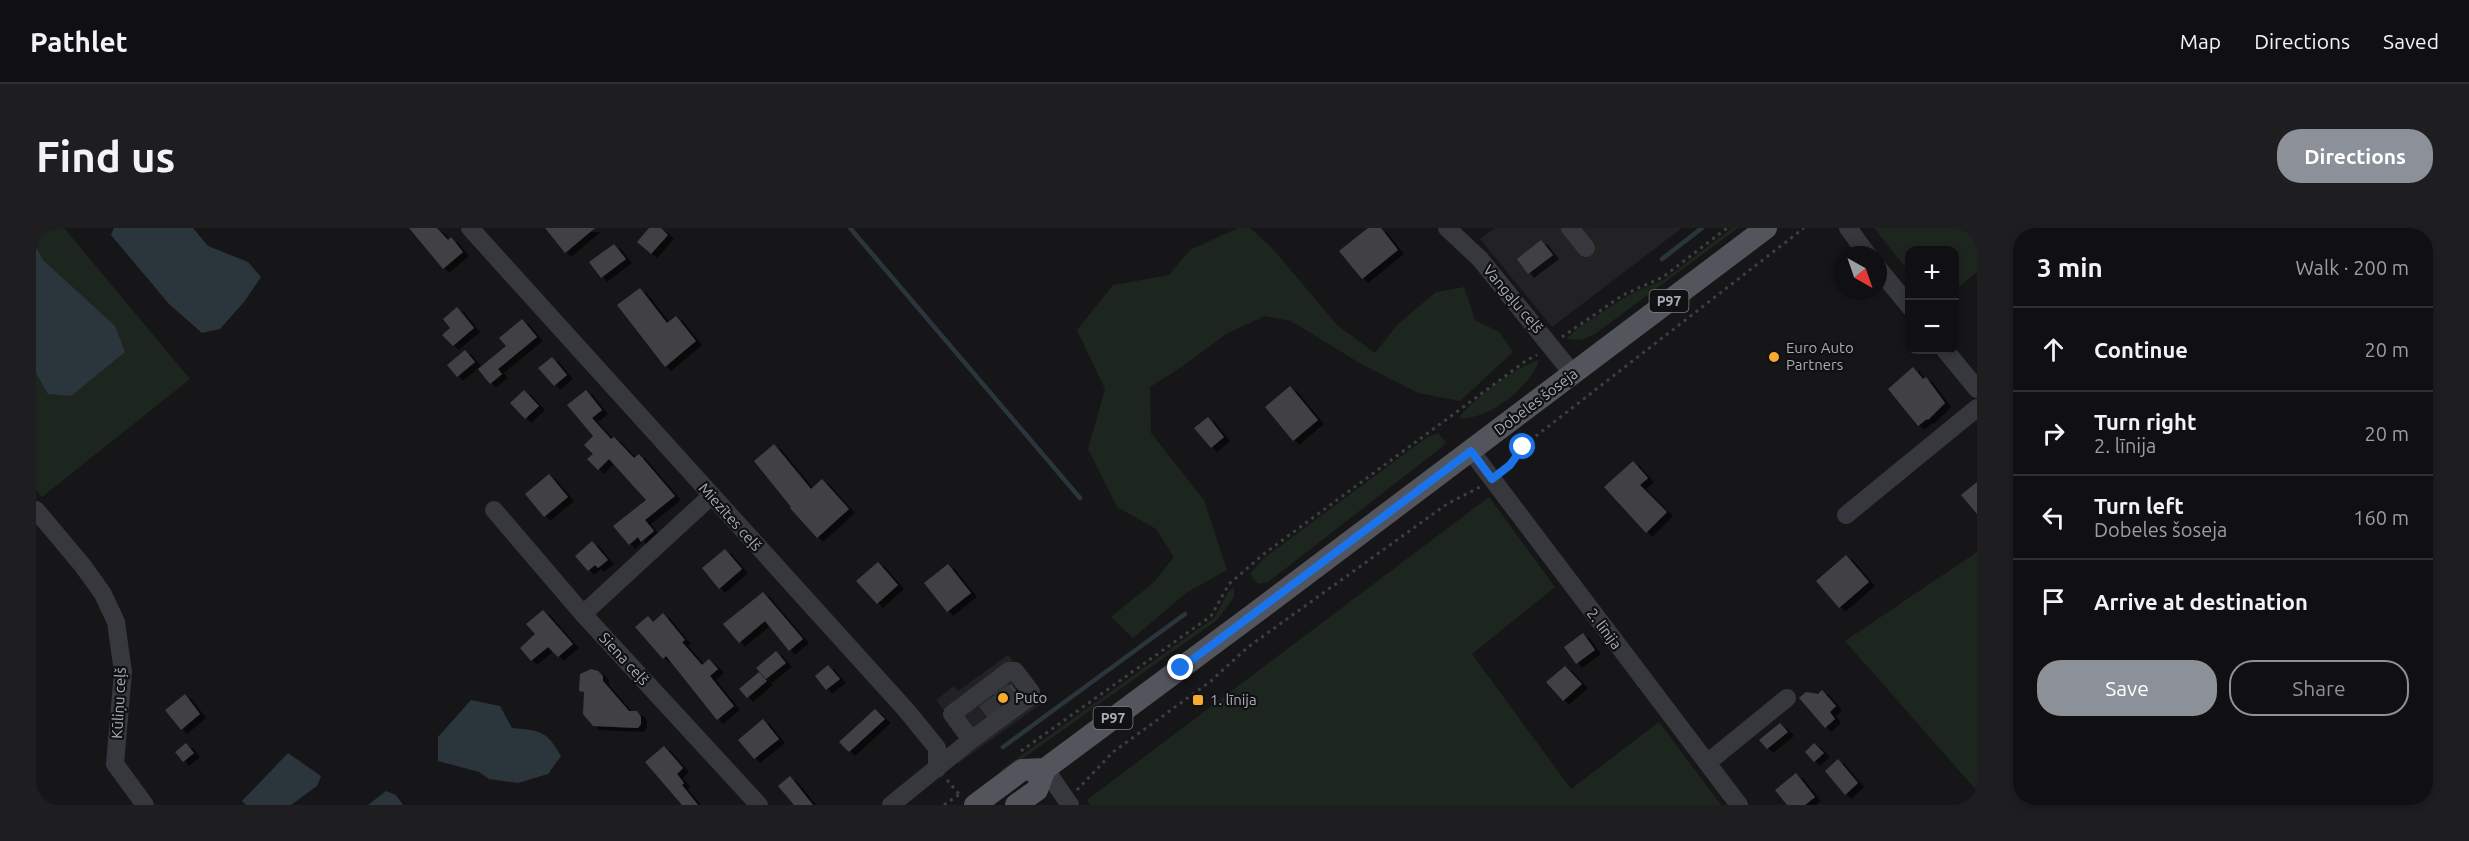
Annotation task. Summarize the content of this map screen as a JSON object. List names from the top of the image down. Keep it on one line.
{"streets":{"main road":["P97","Dobeles šoseja"],"street":["Vangaļu ceļš","Miezītes ceļš","2. līnija","Siena ceļš","Kūliņu ceļš"]},"crossings":[["Vangaļu ceļš","Dobeles šoseja"],["Dobeles šoseja","2. līnija"]],"places":{"other":["Euro Auto Partners","Puto"],"transit":["1. līnija"]},"north":"bottom right","page":{"header":"Pathlet","nav":["Map","Directions","Saved"],"buttons":["Directions",["Save","Share"]],"title":"Find us","heading":["3 min","Walk · 200 m"],"map_buttons":["+","−"],"list":[["Continue","20 m"],["Turn right","2. līnija","20 m"],["Turn left","Dobeles šoseja","160 m"],"Arrive at destination"]}}
